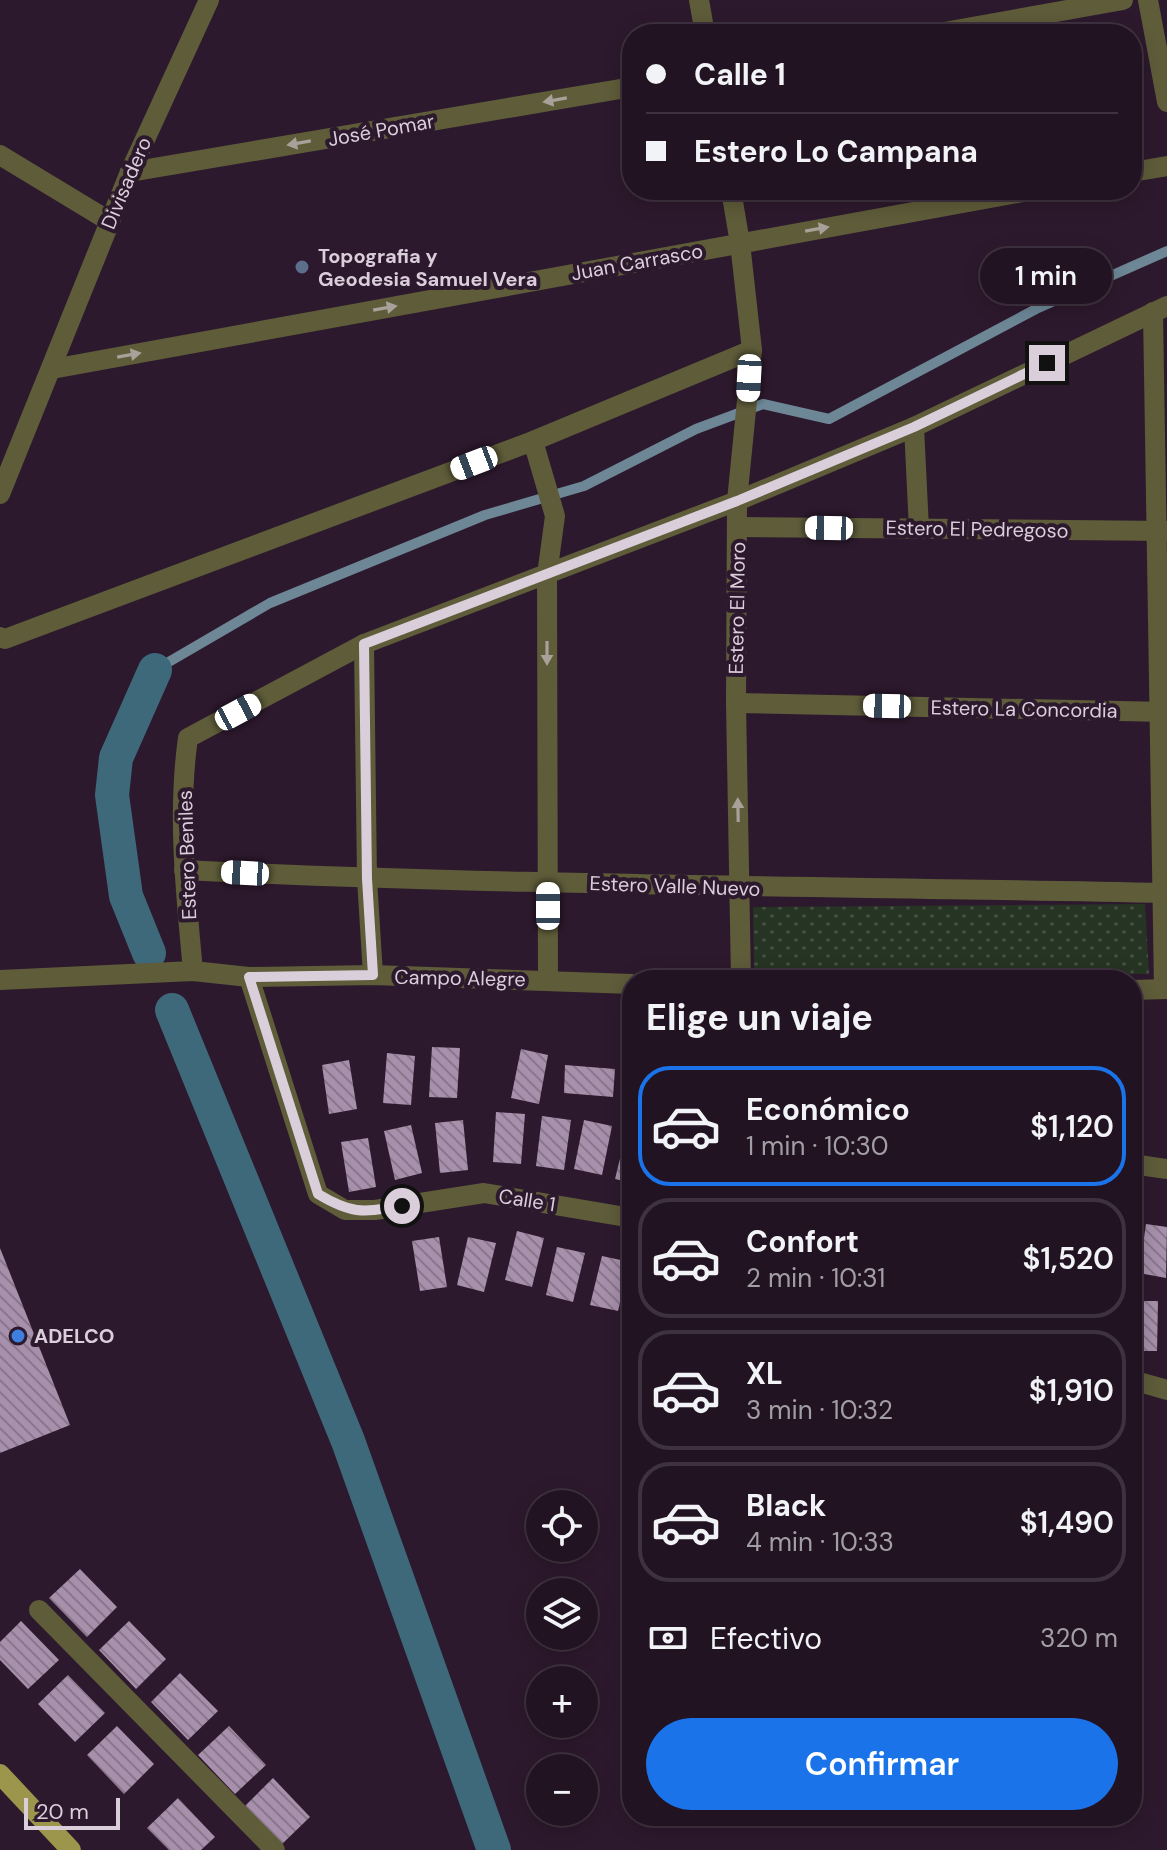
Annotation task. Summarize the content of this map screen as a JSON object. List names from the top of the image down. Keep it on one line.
{"streets":{"street":["José Pomar","Divisadero","Juan Carrasco","Estero El Pedregoso","Estero El Moro","Estero La Concordia","Estero Beniles","Estero Valle Nuevo","Campo Alegre","Calle 1"]},"crossings":[["José Pomar","Divisadero"],["Divisadero","Juan Carrasco"],["Juan Carrasco","Estero El Moro"],["Estero El Pedregoso","Estero El Moro"],["Estero El Moro","Estero La Concordia"],["Estero El Moro","Estero Valle Nuevo"],["Estero Beniles","Estero Valle Nuevo"],["Estero Beniles","Campo Alegre"],["Campo Alegre","Calle 1"]],"one_way":["José Pomar"],"places":["Topografia y Geodesia Samuel Vera","ADELCO"],"scale_bar":"20 m","page":{"banner":["Calle 1","Estero Lo Campana"],"bubble":"1 min","heading":"Elige un viaje","list":[{"name":"Económico","note":"1 min · 10:30","value":"$1,120"},{"name":"Confort","note":"2 min · 10:31","value":"$1,520"},{"name":"XL","note":"3 min · 10:32","value":"$1,910"},{"name":"Black","note":"4 min · 10:33","value":"$1,490"}],"map_buttons":["+","−"],"pay":["Efectivo","320 m"],"buttons":"Confirmar","scale":"20 m"}}
